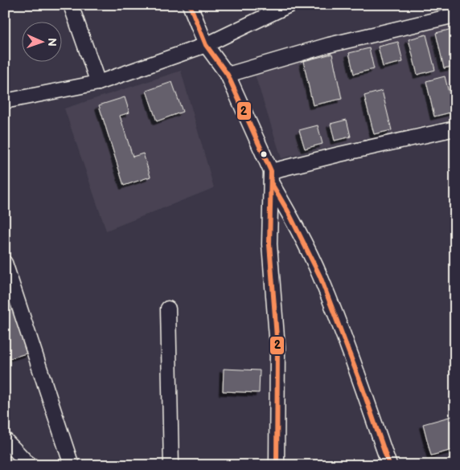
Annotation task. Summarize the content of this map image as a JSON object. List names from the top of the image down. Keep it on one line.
{"lines":["transit line 2"],"north":"right"}
